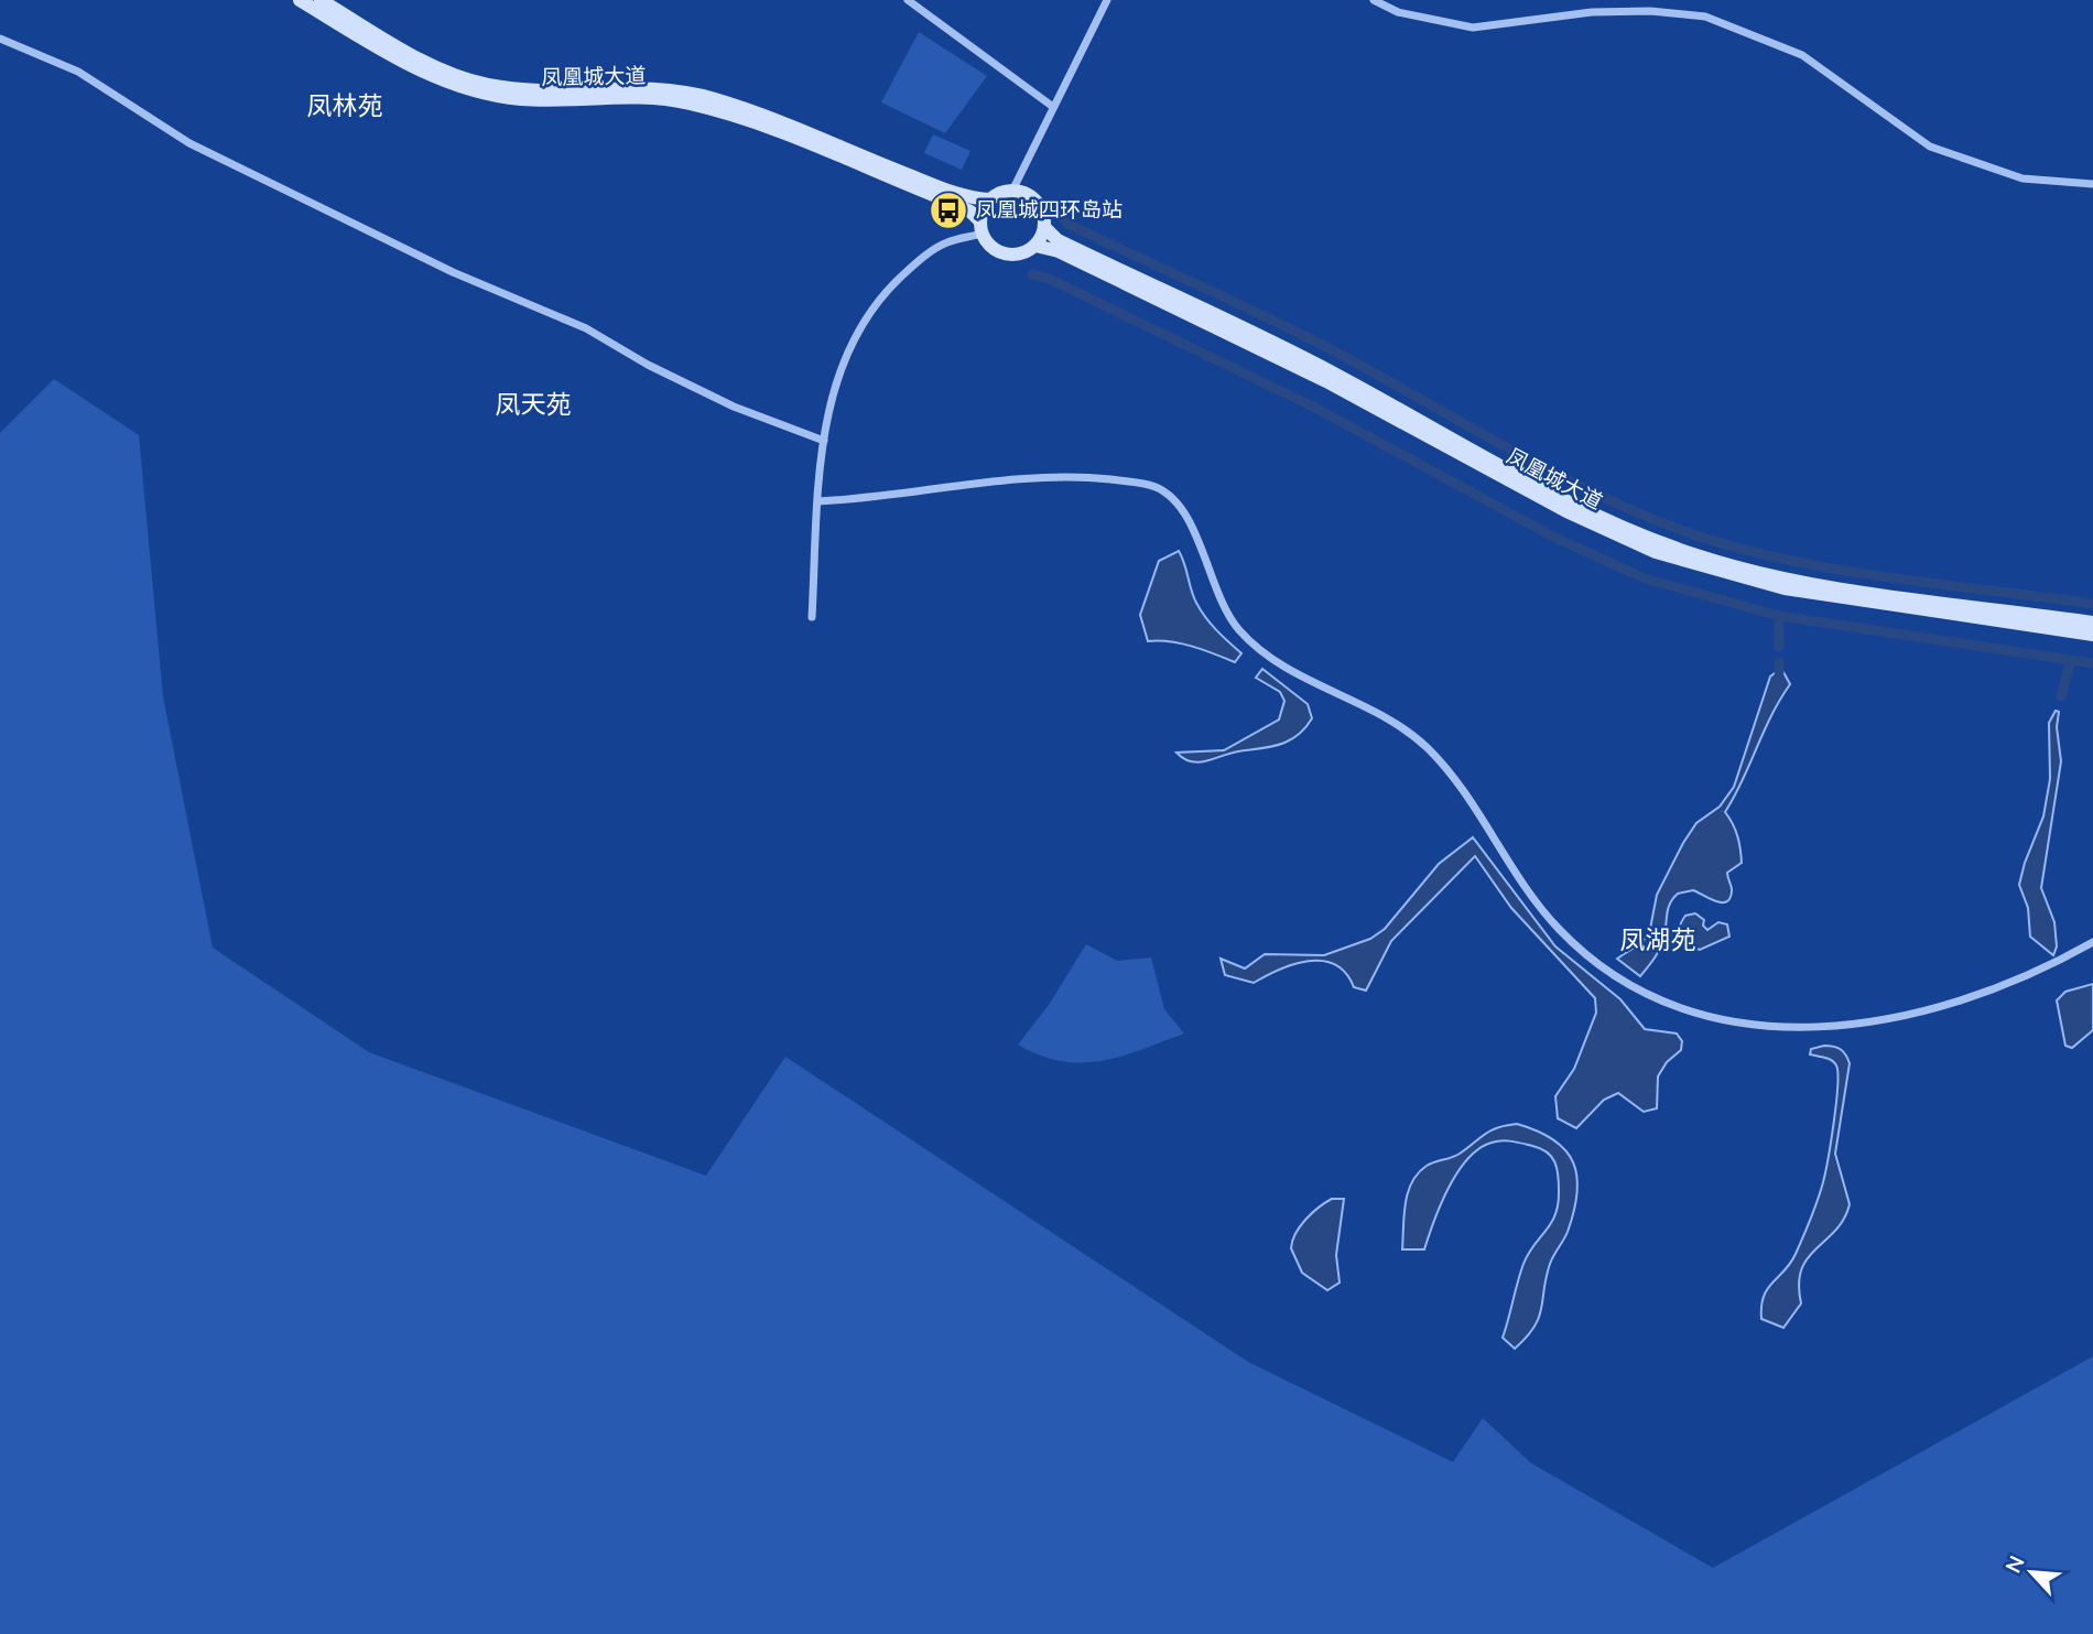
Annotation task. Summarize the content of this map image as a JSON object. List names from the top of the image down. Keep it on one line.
{"streets":{"main road":["凤凰城大道"]},"districts":["凤林苑","凤天苑","凤湖苑"],"places":{"bus stop":["凤凰城四环岛站"]},"north":"top left"}
